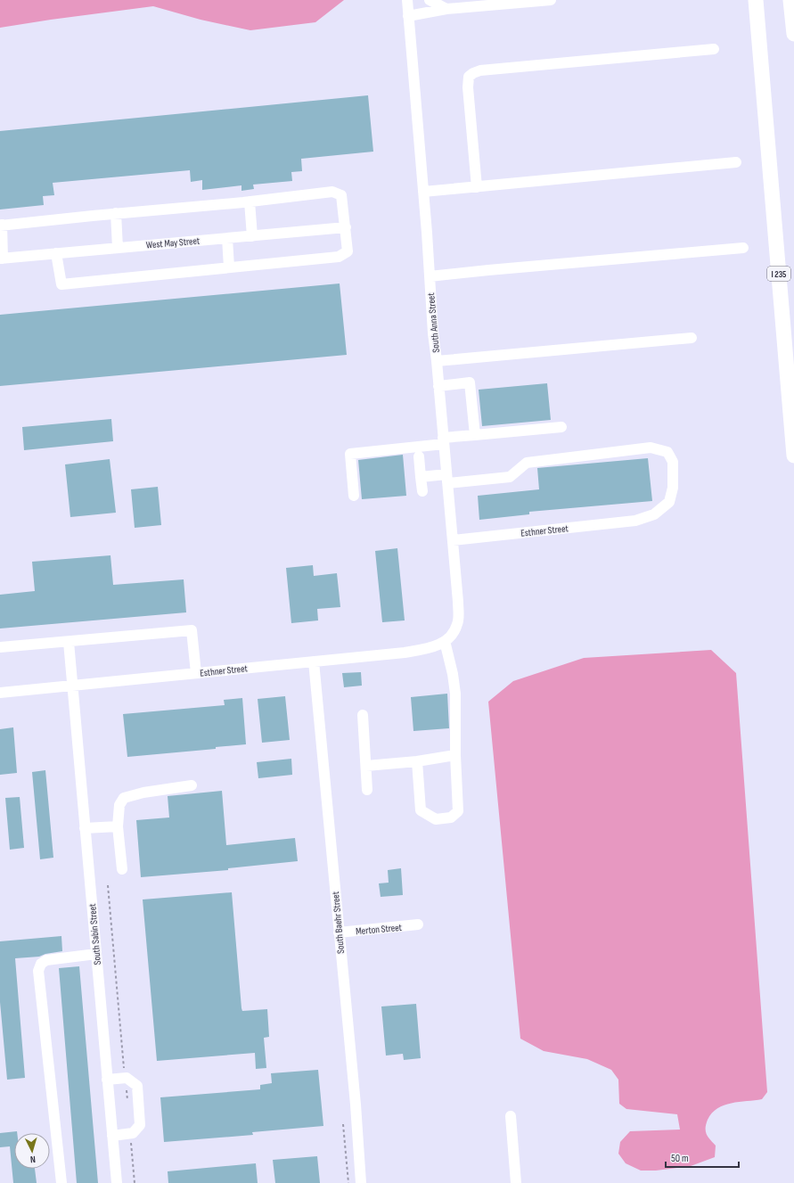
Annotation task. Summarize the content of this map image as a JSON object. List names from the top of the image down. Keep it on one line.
{"streets":{"highway":["I 235"],"street":["West May Street","South Anna Street","Esthner Street","South Baehr Street","Merton Street","South Sabin Street"]},"crossings":[["South Anna Street","Esthner Street"],["Esthner Street","South Baehr Street"],["Esthner Street","South Sabin Street"],["South Baehr Street","Merton Street"]],"scale_bar":"50 m","north":"bottom"}
